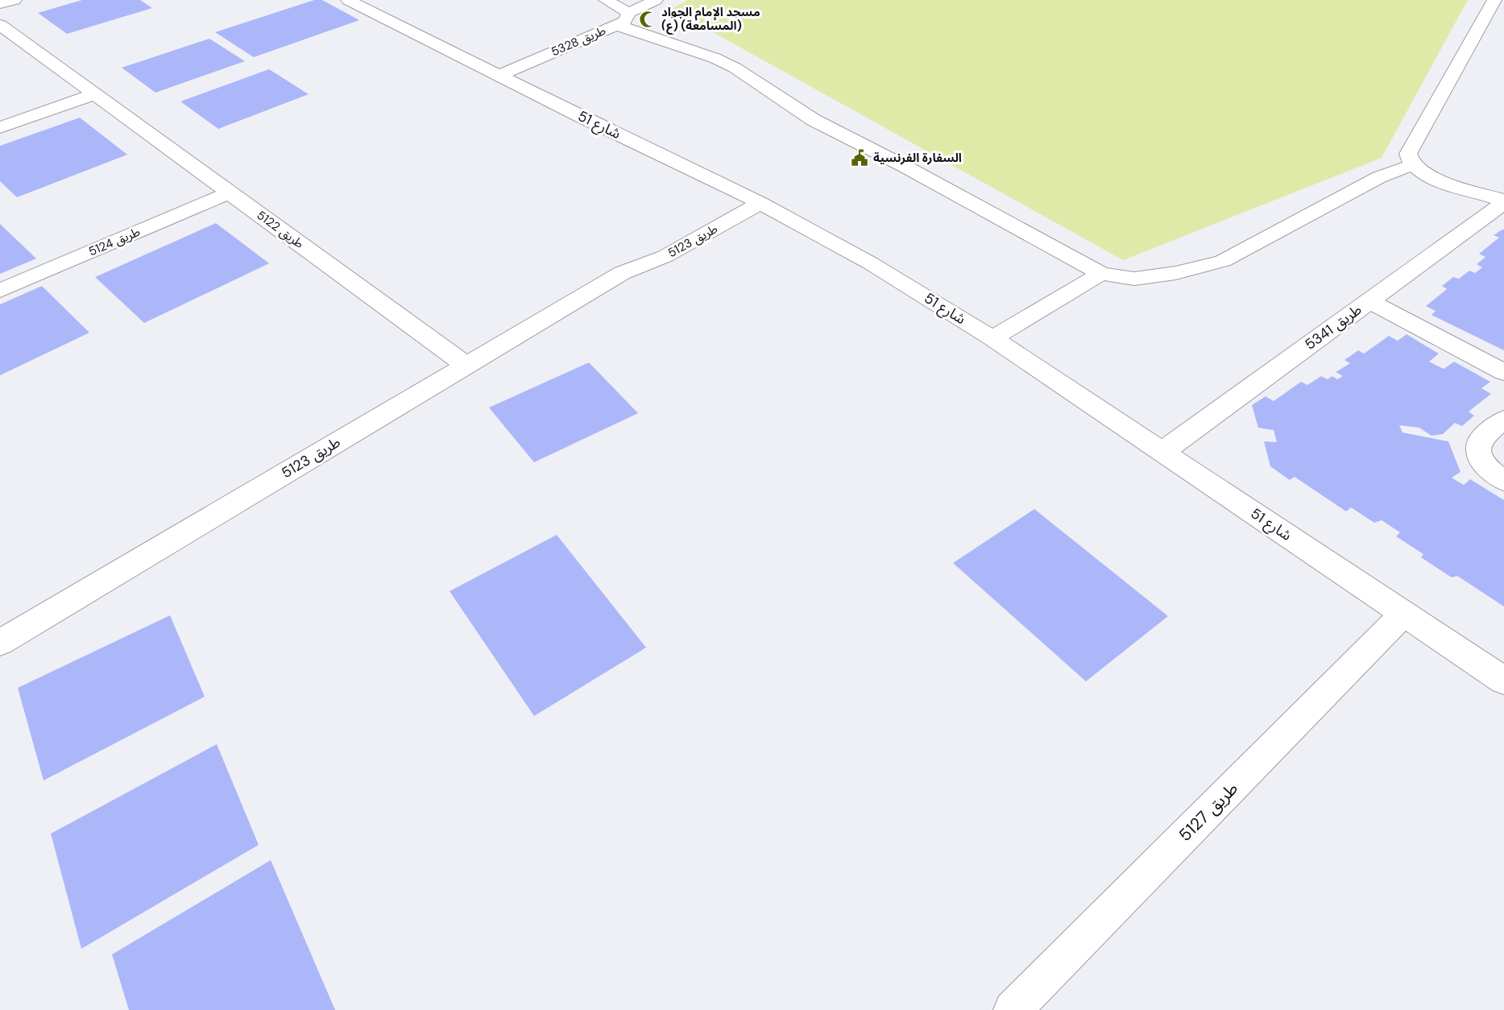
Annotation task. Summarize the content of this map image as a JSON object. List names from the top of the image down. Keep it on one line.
{"streets":{"street":["طريق 5328","شارع 51","طريق 5122","طريق 5123","طريق 5124","طريق 5341","طريق 5127"]},"crossings":[["طريق 5328","شارع 51"],["شارع 51","طريق 5123"],["شارع 51","طريق 5341"],["شارع 51","طريق 5127"],["طريق 5122","طريق 5123"],["طريق 5122","طريق 5124"]],"places":{"mosque":["مسجد الإمام الجواد (ع) (المسامعة)"],"public building":["السفارة الفرنسية"]}}
